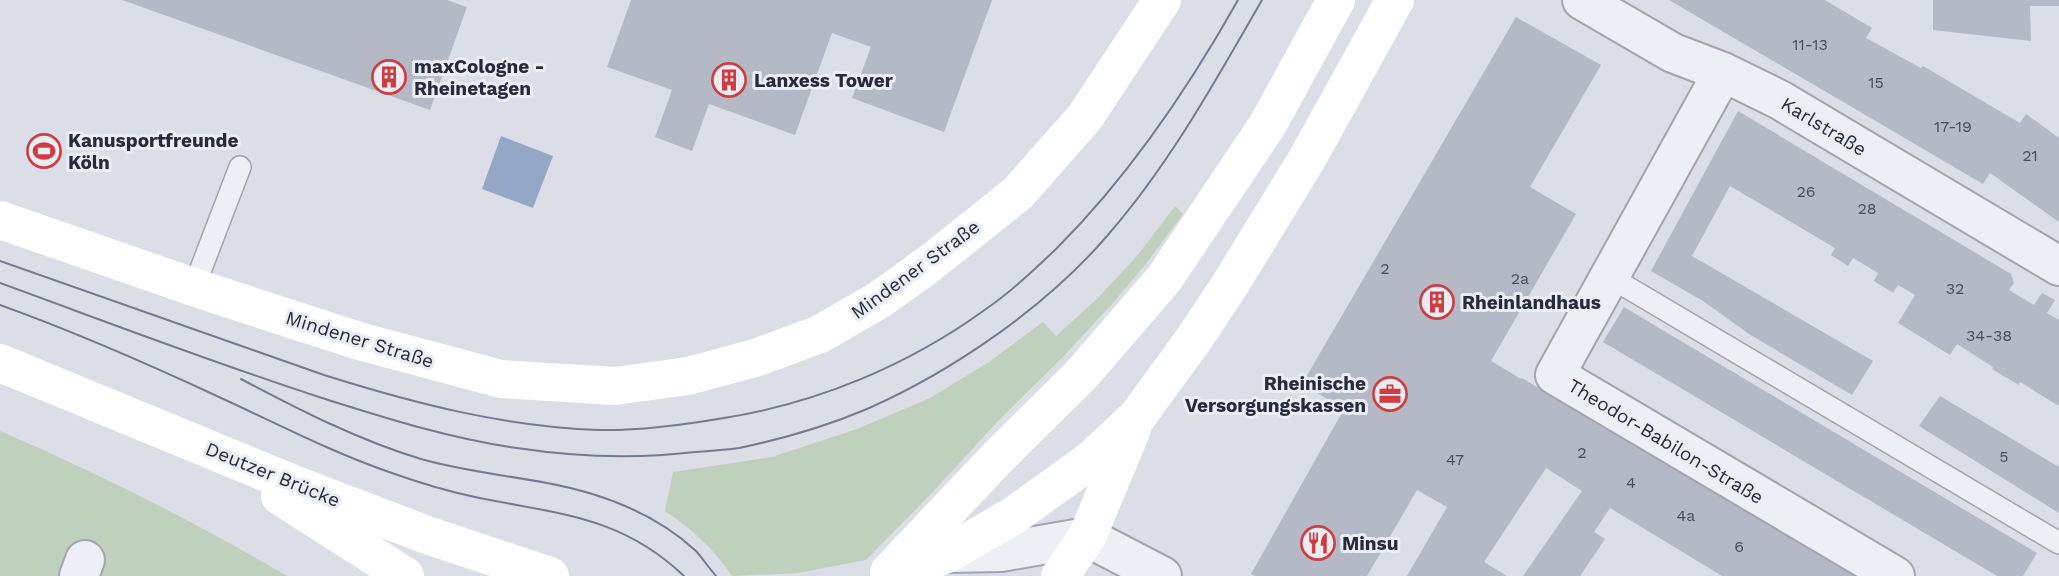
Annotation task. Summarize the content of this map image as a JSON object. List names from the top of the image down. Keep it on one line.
{"streets":{"main road":["Mindener Straße","Deutzer Brücke"],"street":["Karlstraße","Theodor-Babilon-Straße"]},"crossings":[["Karlstraße","Theodor-Babilon-Straße"]],"places":{"building":["maxCologne - Rheinetagen","Lanxess Tower","Rheinlandhaus"],"sports":["Kanusportfreunde Köln"],"office":["Rheinische Versorgungskassen"],"restaurant":["Minsu"]},"house_numbers":["11-13","15","17-19","21","26","28","2","2a","32","34-38","2","5","47","4","4a","6"]}
